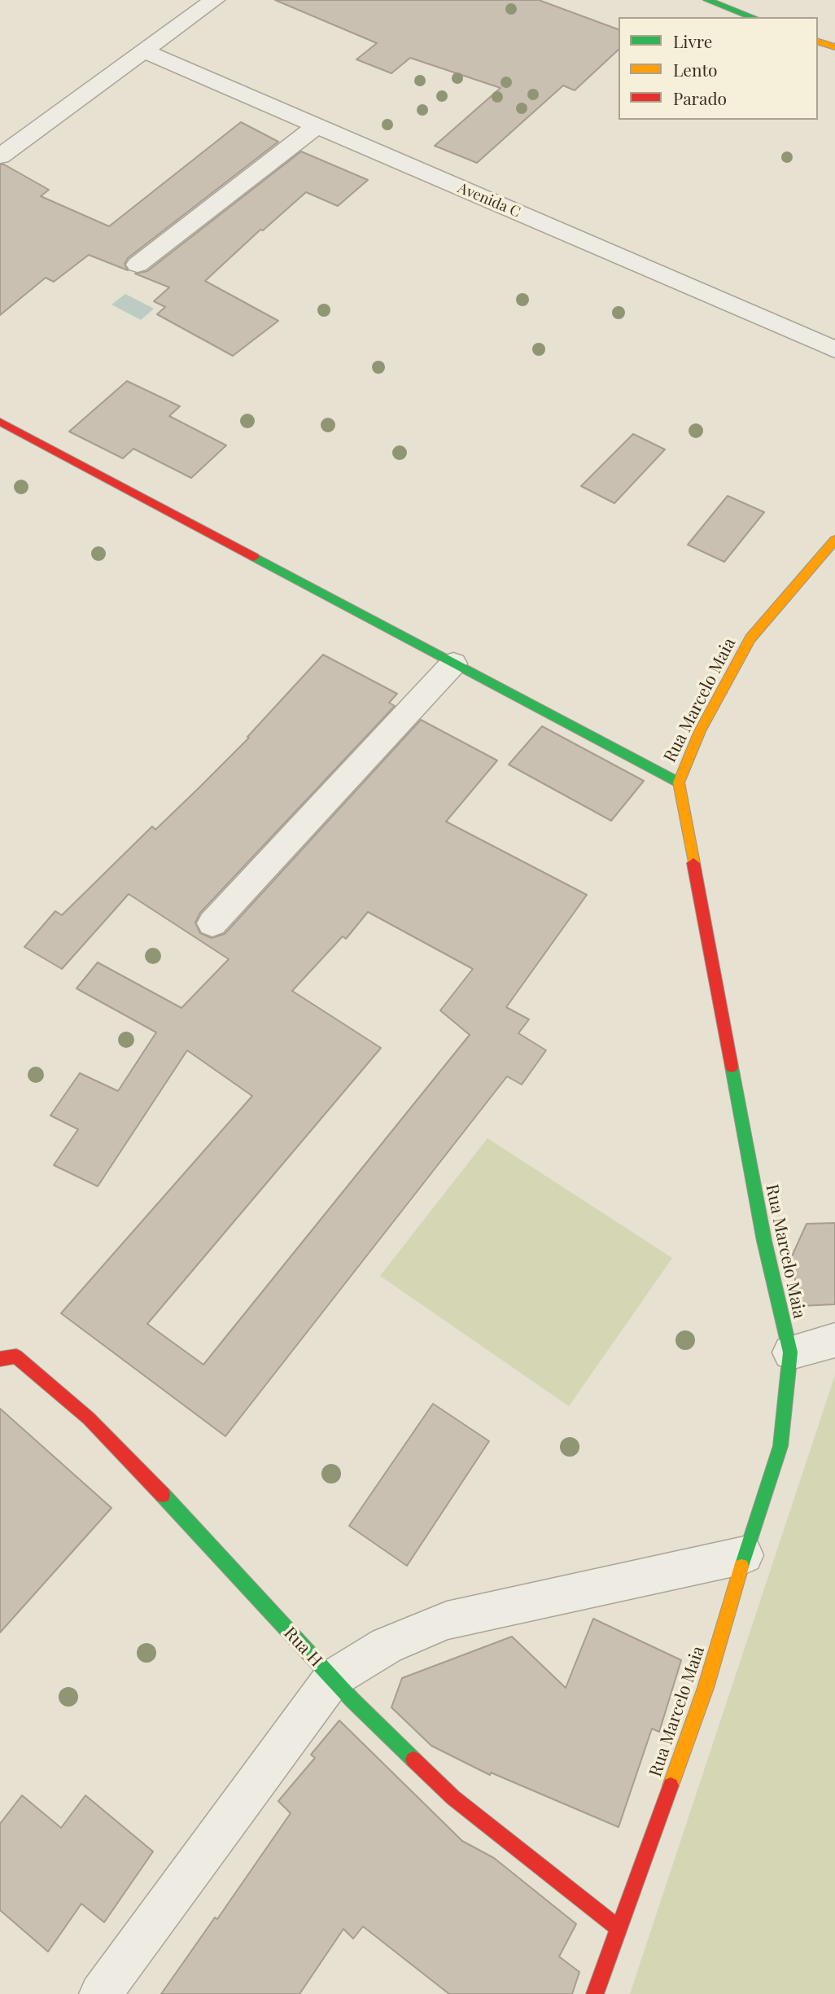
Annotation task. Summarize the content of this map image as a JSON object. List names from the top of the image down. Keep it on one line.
{"streets":{"street":["Avenida C","Rua Marcelo Maia","Rua H"]},"crossings":[["Rua Marcelo Maia","Rua H"]],"legend":["Livre","Lento","Parado"]}
